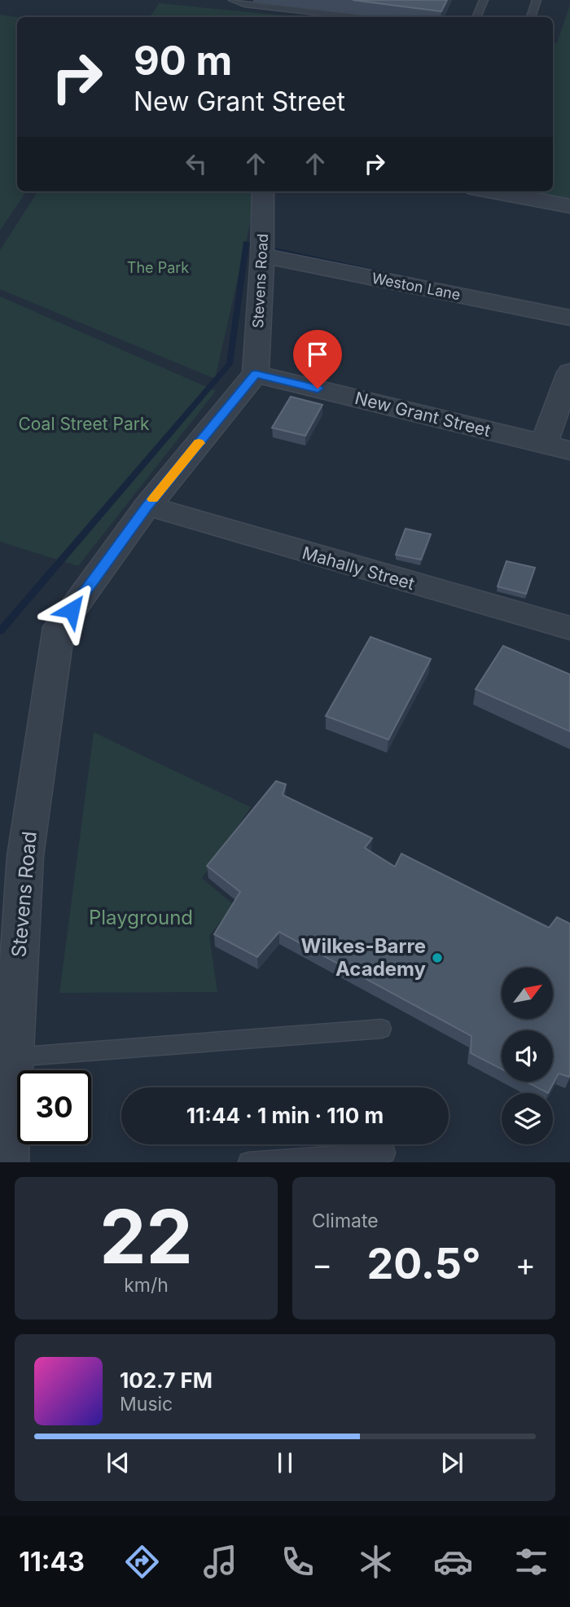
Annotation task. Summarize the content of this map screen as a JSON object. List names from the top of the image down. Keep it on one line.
{"streets":{"street":["Stevens Road","Weston Lane","New Grant Street","Mahally Street"]},"crossings":[["Stevens Road","Weston Lane"],["Stevens Road","New Grant Street"],["Stevens Road","Mahally Street"]],"parks":["The Park","Coal Street Park","Playground"],"places":["Wilkes-Barre Academy"],"north":"top right","page":{"turn":["90 m","New Grant Street"],"limit":"30","trip":"11:44 · 1 min · 110 m","tile":[["22","km/h"],"Climate"],"heat":["−","20.5°","+"],"song":["102.7 FM","Music"],"tabs":"11:43"}}
